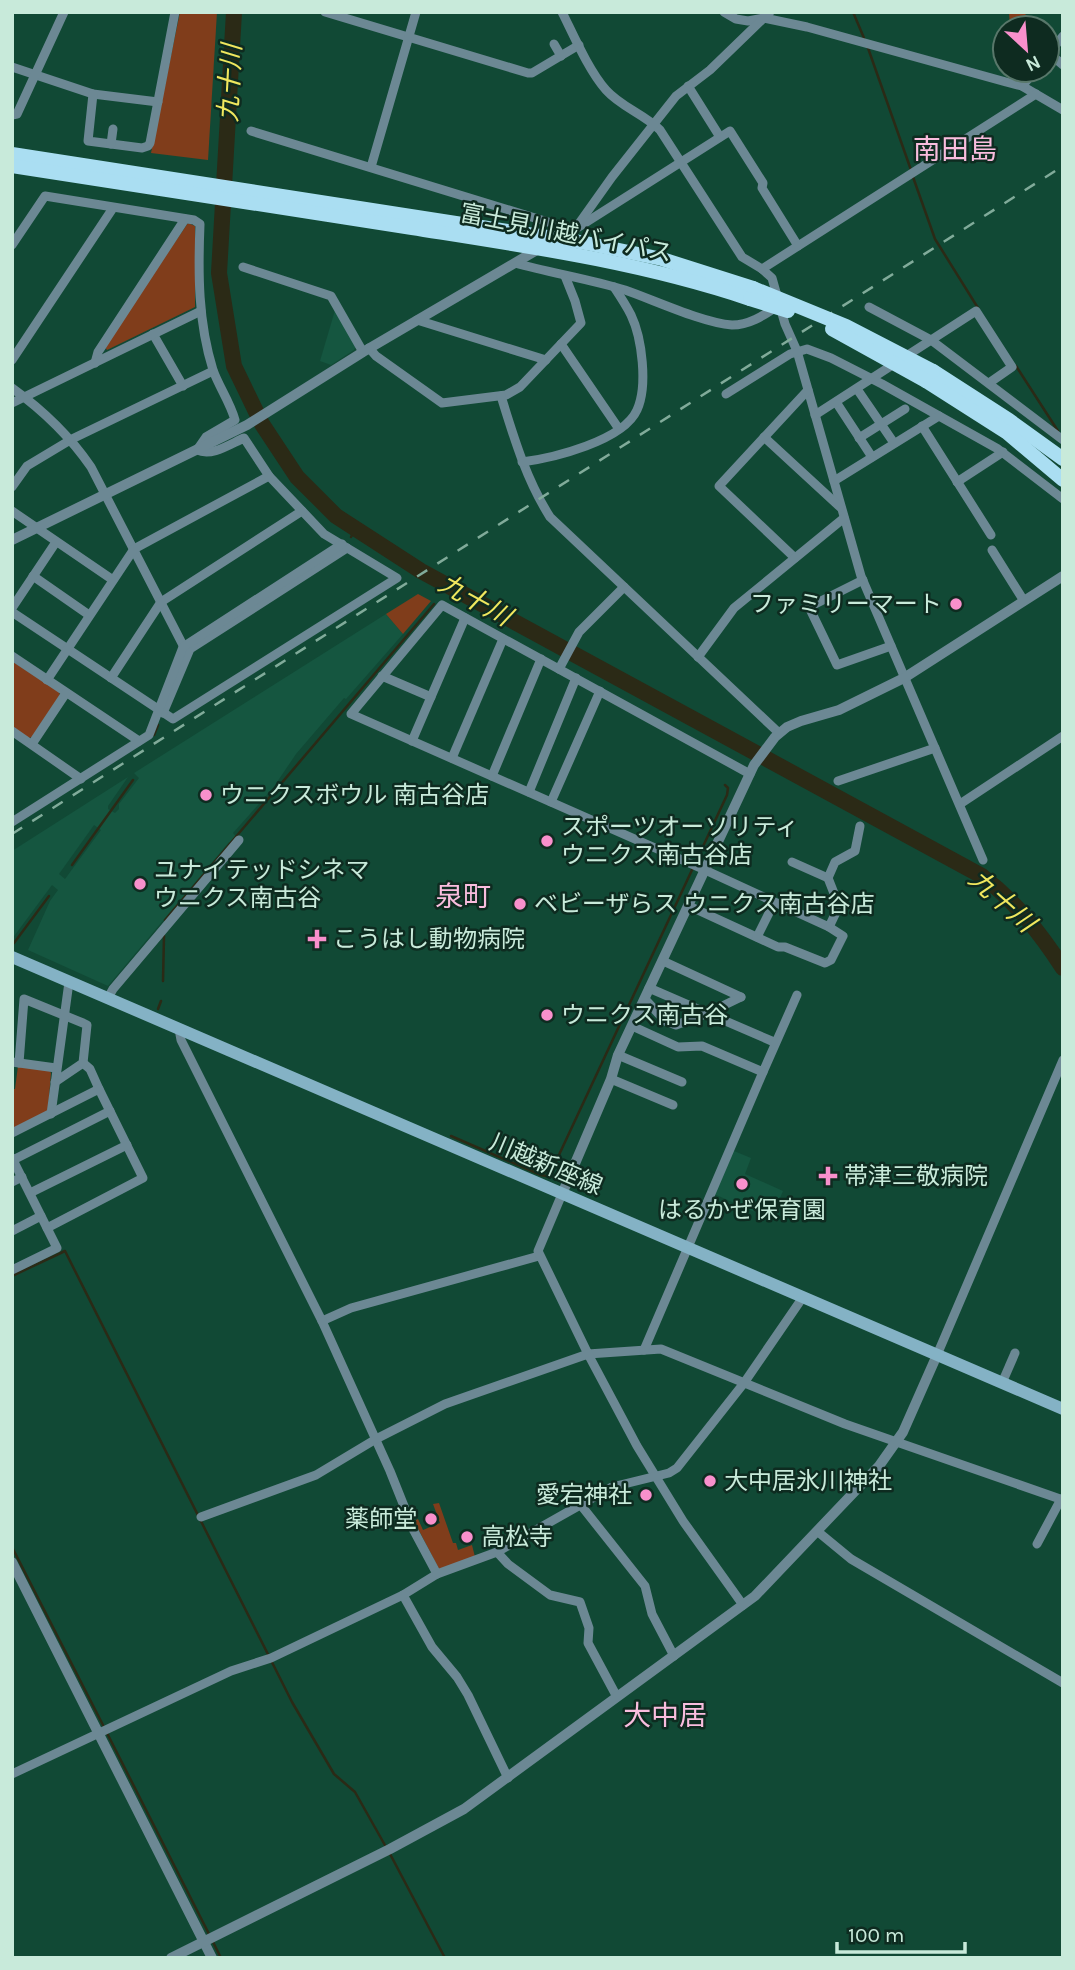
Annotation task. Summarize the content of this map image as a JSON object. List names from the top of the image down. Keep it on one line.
{"streets":{"highway":["富士見川越バイパス"],"main road":["川越新座線"]},"districts":["南田島","泉町","大中居"],"water":["九十川"],"places":{"other":["ファミリーマート","ウニクスボウル 南古谷店","スポーツオーソリティ ウニクス南古谷店","ユナイテッドシネマ ウニクス南古谷","ベビーザらス ウニクス南古谷店","ウニクス南古谷","はるかぜ保育園","大中居氷川神社","愛宕神社","薬師堂","高松寺"],"health":["こうはし動物病院","帯津三敬病院"]},"scale_bar":"100 m","north":"bottom right"}
